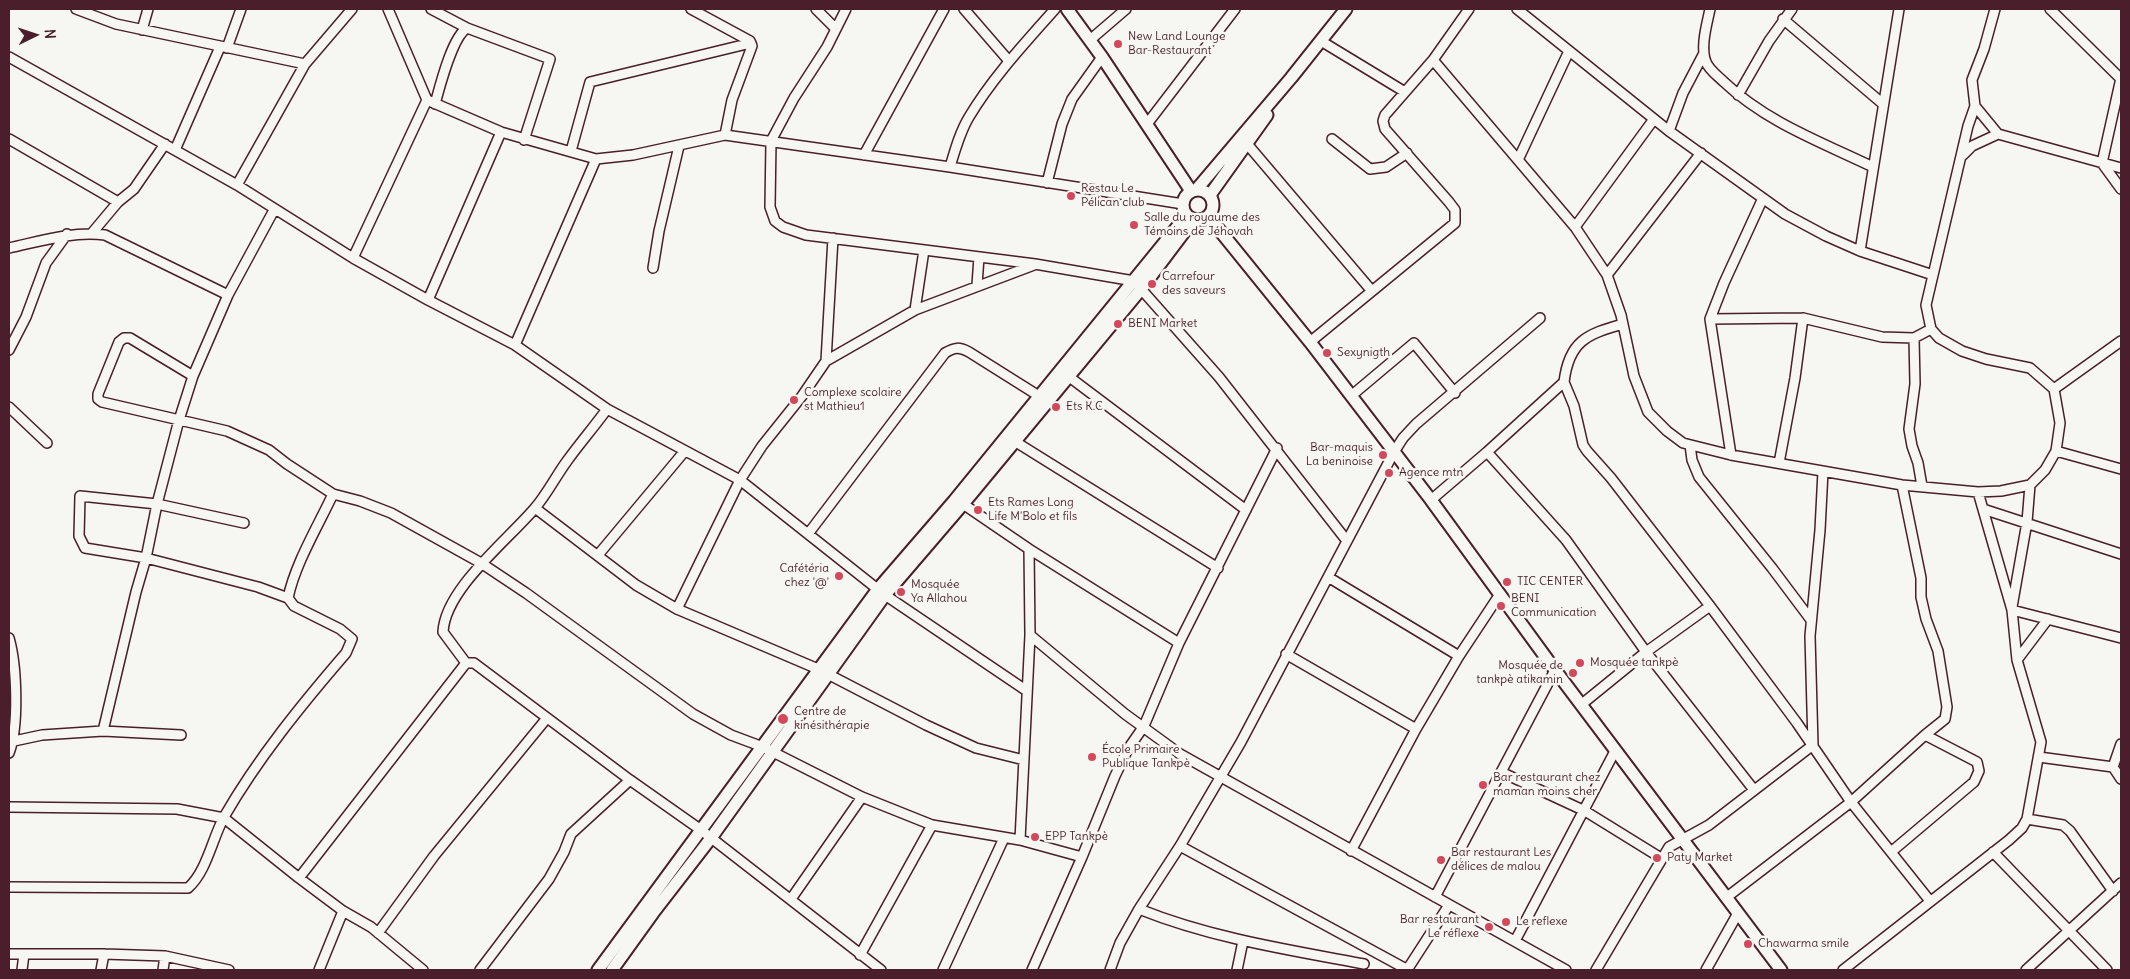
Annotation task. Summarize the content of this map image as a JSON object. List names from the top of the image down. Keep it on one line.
{"places":["New Land Lounge Bar-Restaurant","Restau Le Pélican club","Salle du royaume des Témoins de Jéhovah","Carrefour des saveurs","BENI Market","Sexynigth","Complexe scolaire st Mathieu1","Ets K.C","Bar-maquis La beninoise","Agence mtn","Ets Rames Long Life M'Bolo et fils","Cafétéria chez '@'","TIC CENTER","Mosquée Ya Allahou","BENI Communication","Mosquée tankpè","Mosquée de tankpè atikamin","Centre de kinésithérapie","École Primaire Publique Tankpè","Bar restaurant chez maman moins cher","EPP Tankpè","Paty Market","Bar restaurant Les délices de malou","Le reflexe","Bar restaurant Le réflexe","Chawarma smile"],"north":"right"}
